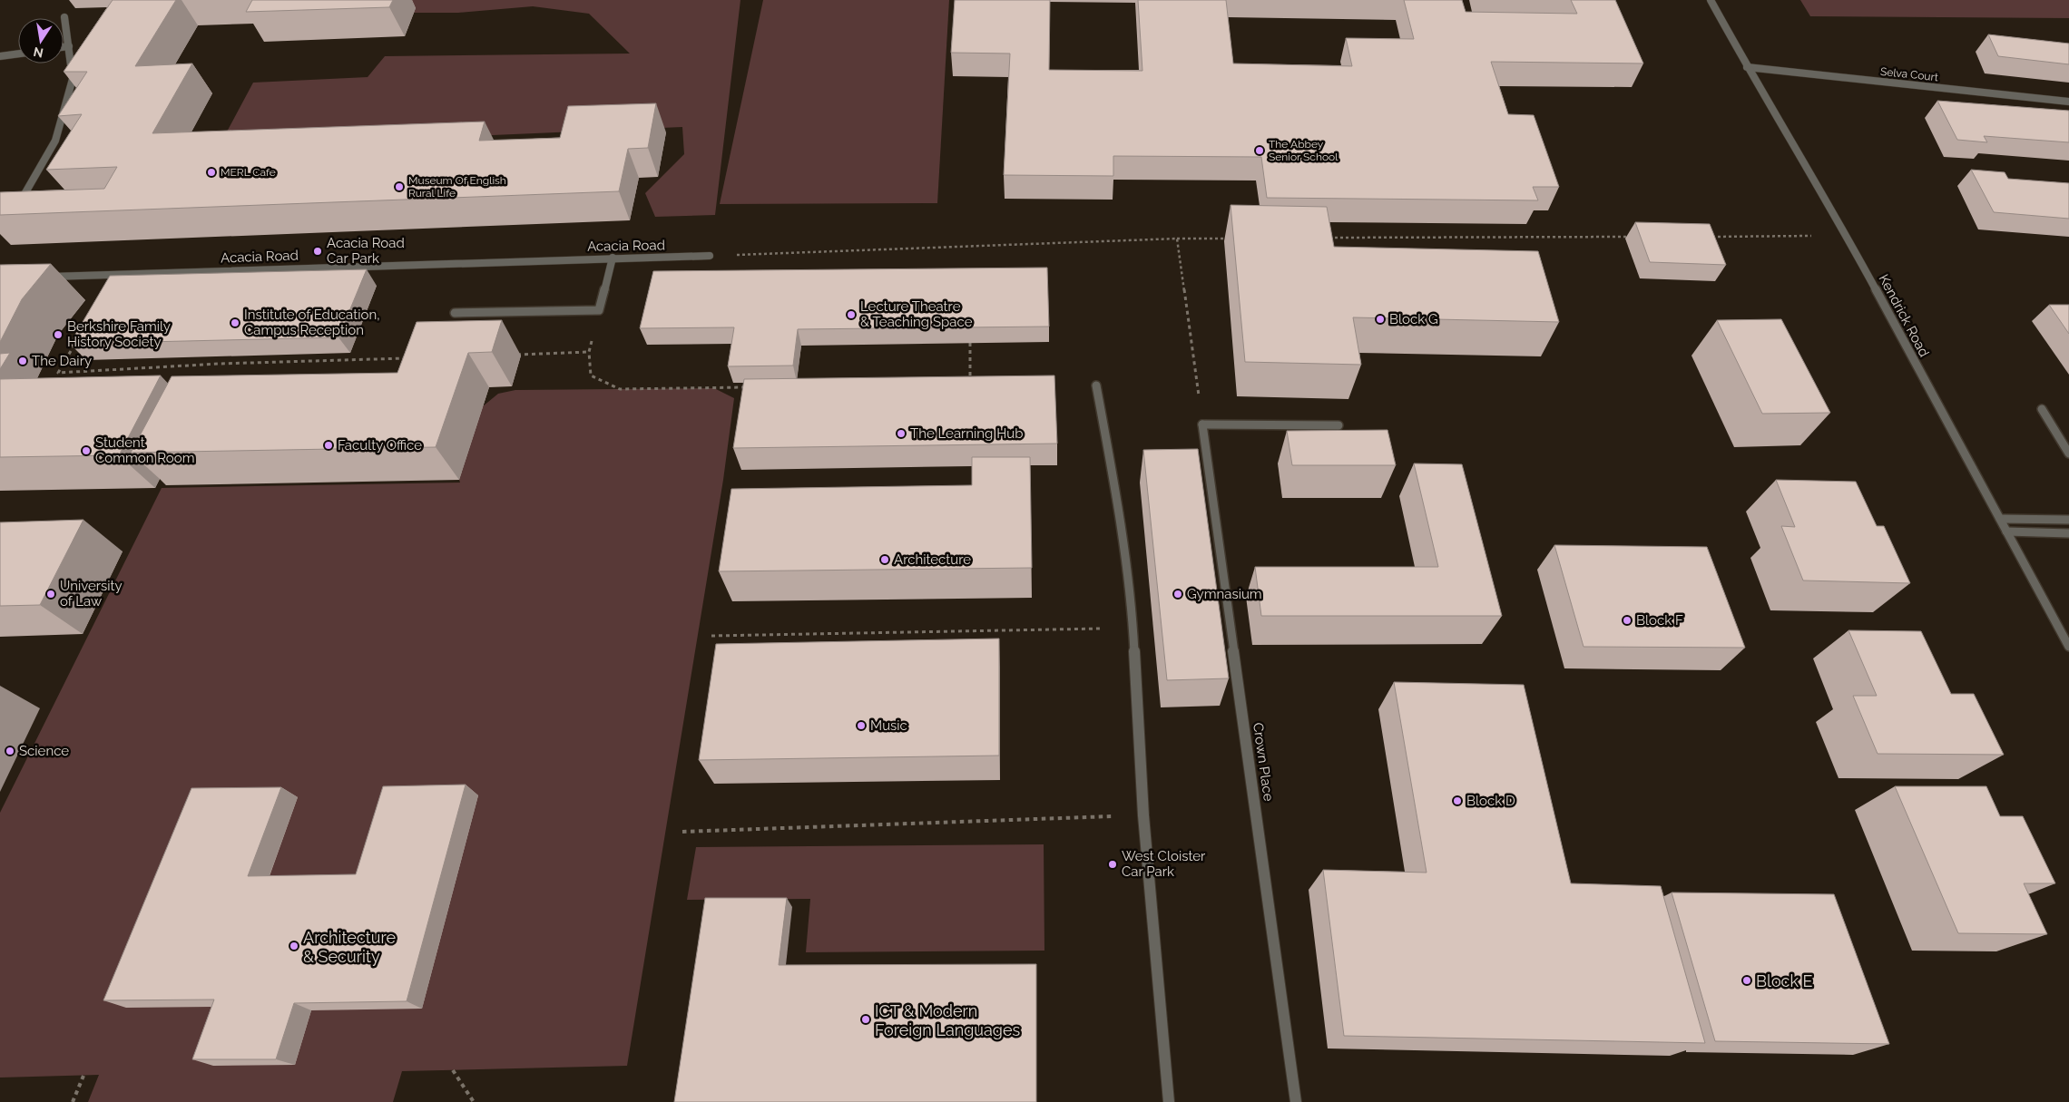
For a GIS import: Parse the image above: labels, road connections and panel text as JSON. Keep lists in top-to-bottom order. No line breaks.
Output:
{"streets":{"street":["Selva Court","Acacia Road","Kendrick Road","Crown Place"]},"crossings":[["Selva Court","Kendrick Road"]],"places":["The Abbey Senior School","MERL Cafe","Museum Of English Rural Life","Acacia Road Car Park","Lecture Theatre & Teaching Space","Block G","Institute of Education, Campus Reception","Berkshire Family History Society","The Dairy","The Learning Hub","Faculty Office","Student Common Room","Architecture","University of Law","Gymnasium","Block F","Music","Science","Block D","West Cloister Car Park","Architecture & Security","Block E","ICT & Modern Foreign Languages"],"north":"bottom"}
